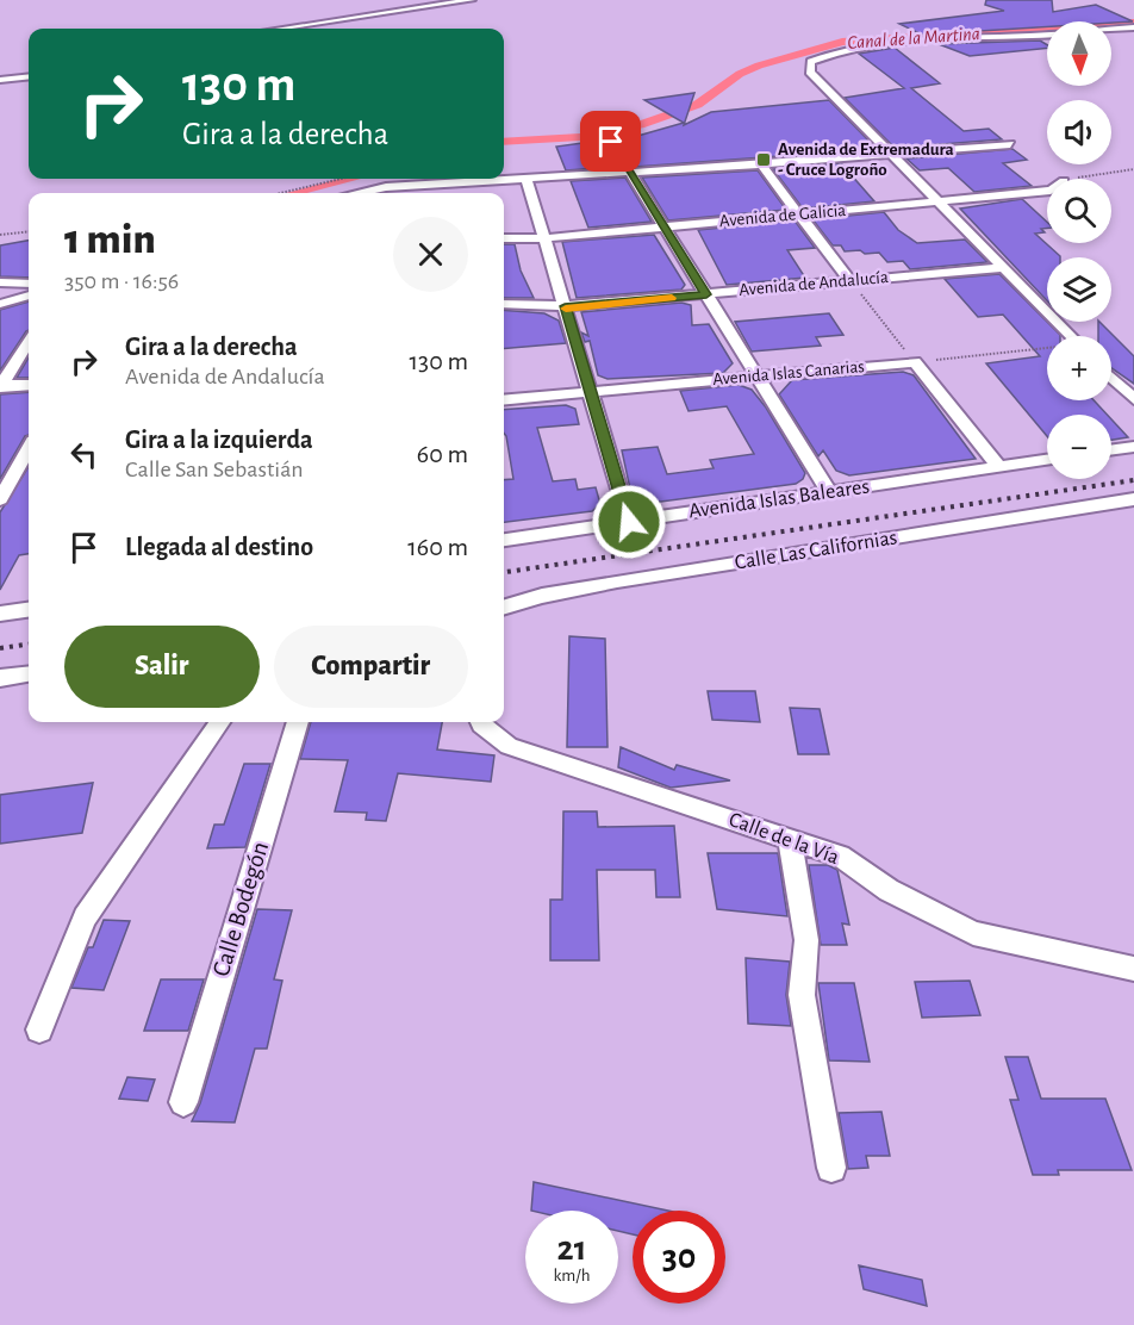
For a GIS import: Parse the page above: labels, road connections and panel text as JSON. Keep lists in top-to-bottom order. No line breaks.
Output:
{"streets":{"street":["Avenida de Galicia","Avenida de Andalucía","Avenida Islas Canarias","Avenida Islas Baleares","Calle Las Californias","Calle de la Vía","Calle Bodegón"]},"water":["Canal de la Martina"],"places":{"transit":["Avenida de Extremadura - Cruce Logroño"]},"north":"bottom","page":{"map_buttons":["+","−"],"turn":["130 m","Gira a la derecha"],"heading":["1 min","350 m · 16:56"],"list":[{"name":"Gira a la derecha","note":"Avenida de Andalucía","value":"130 m"},{"name":"Gira a la izquierda","note":"Calle San Sebastián","value":"60 m"},{"name":"Llegada al destino","value":"160 m"}],"buttons":["Salir","Compartir"],"speed":"21 km/h","limit":"30"}}
